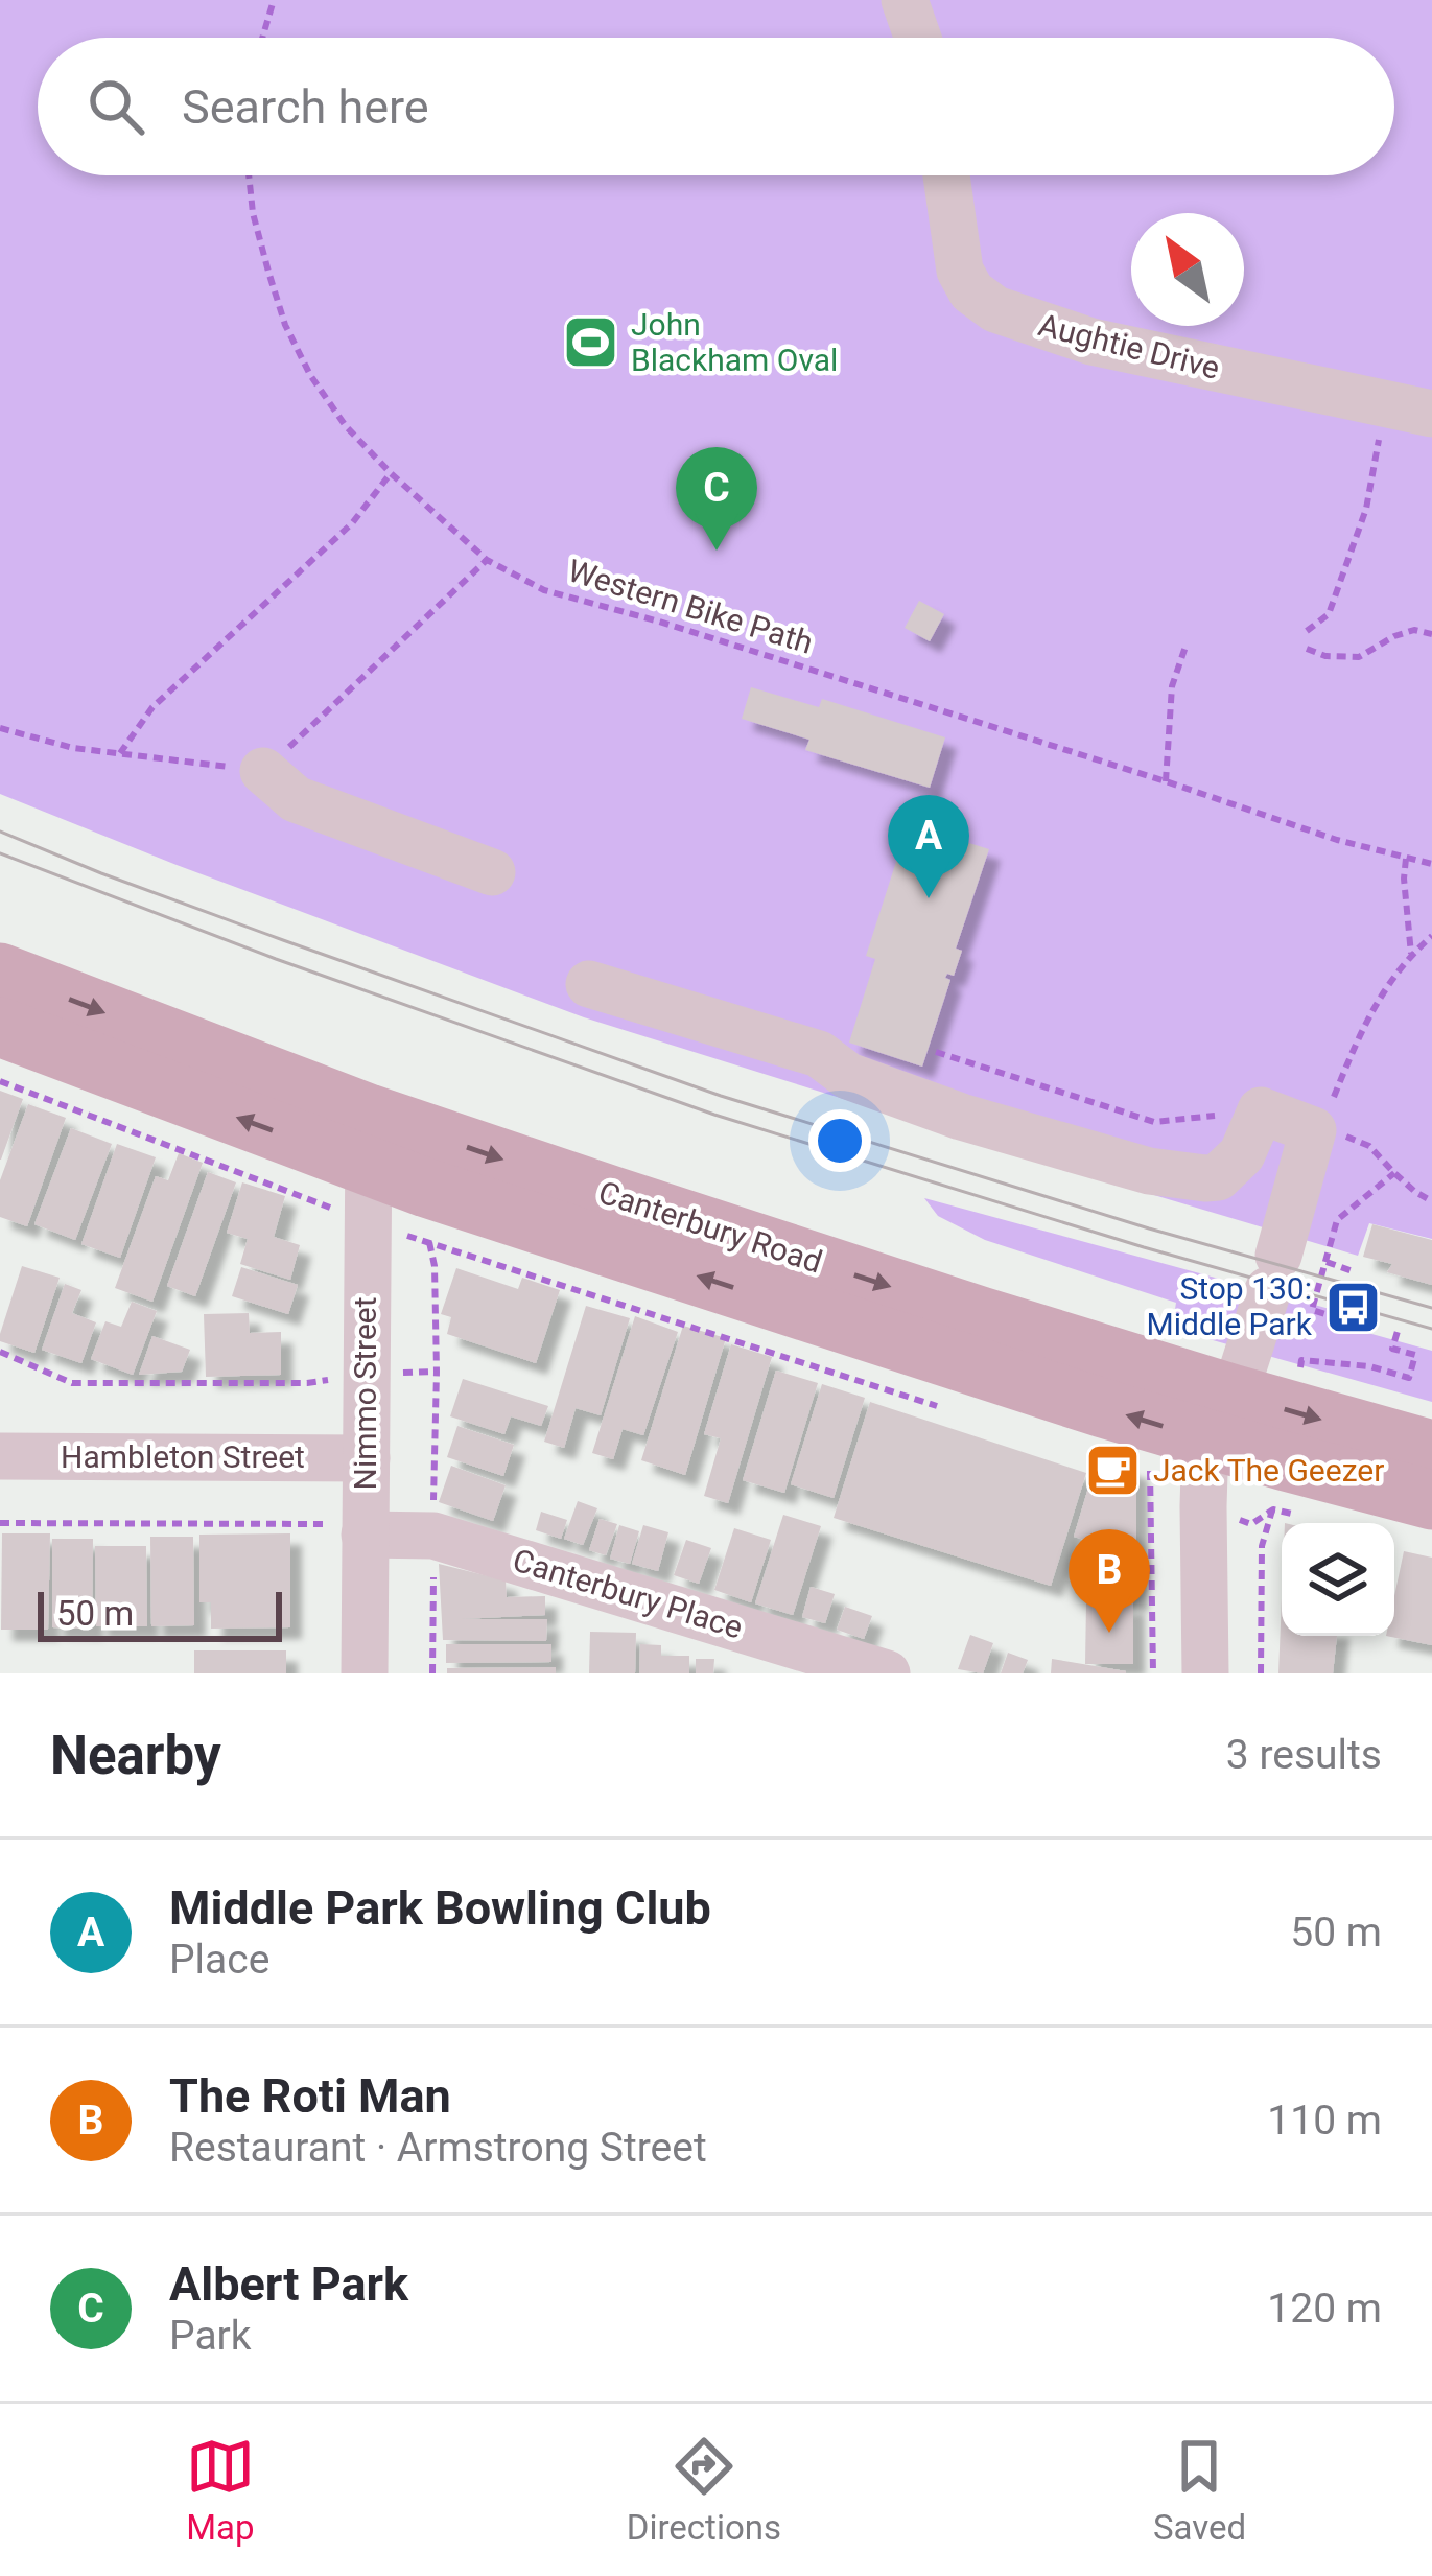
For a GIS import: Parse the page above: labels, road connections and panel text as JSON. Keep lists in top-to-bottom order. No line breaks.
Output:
{"streets":{"main road":["Canterbury Road"],"street":["Aughtie Drive","Nimmo Street","Hambleton Street","Canterbury Place"],"path":["Western Bike Path"]},"crossings":[["Canterbury Road","Nimmo Street"],["Nimmo Street","Hambleton Street"],["Nimmo Street","Canterbury Place"]],"places":{"sports":["John Blackham Oval"],"bus stop":["Stop 130: Middle Park"],"cafe":["Jack The Geezer"]},"scale_bar":"50 m","north":"top left","page":{"search":"Search here","pins":["C","A","B"],"scale":"50 m","heading":["Nearby","3 results"],"list":[{"mark":"A","name":"Middle Park Bowling Club","note":"Place","value":"50 m"},{"mark":"B","name":"The Roti Man","note":"Restaurant · Armstrong Street","value":"110 m"},{"mark":"C","name":"Albert Park","note":"Park","value":"120 m"}],"nav":["Map","Directions","Saved"]}}
